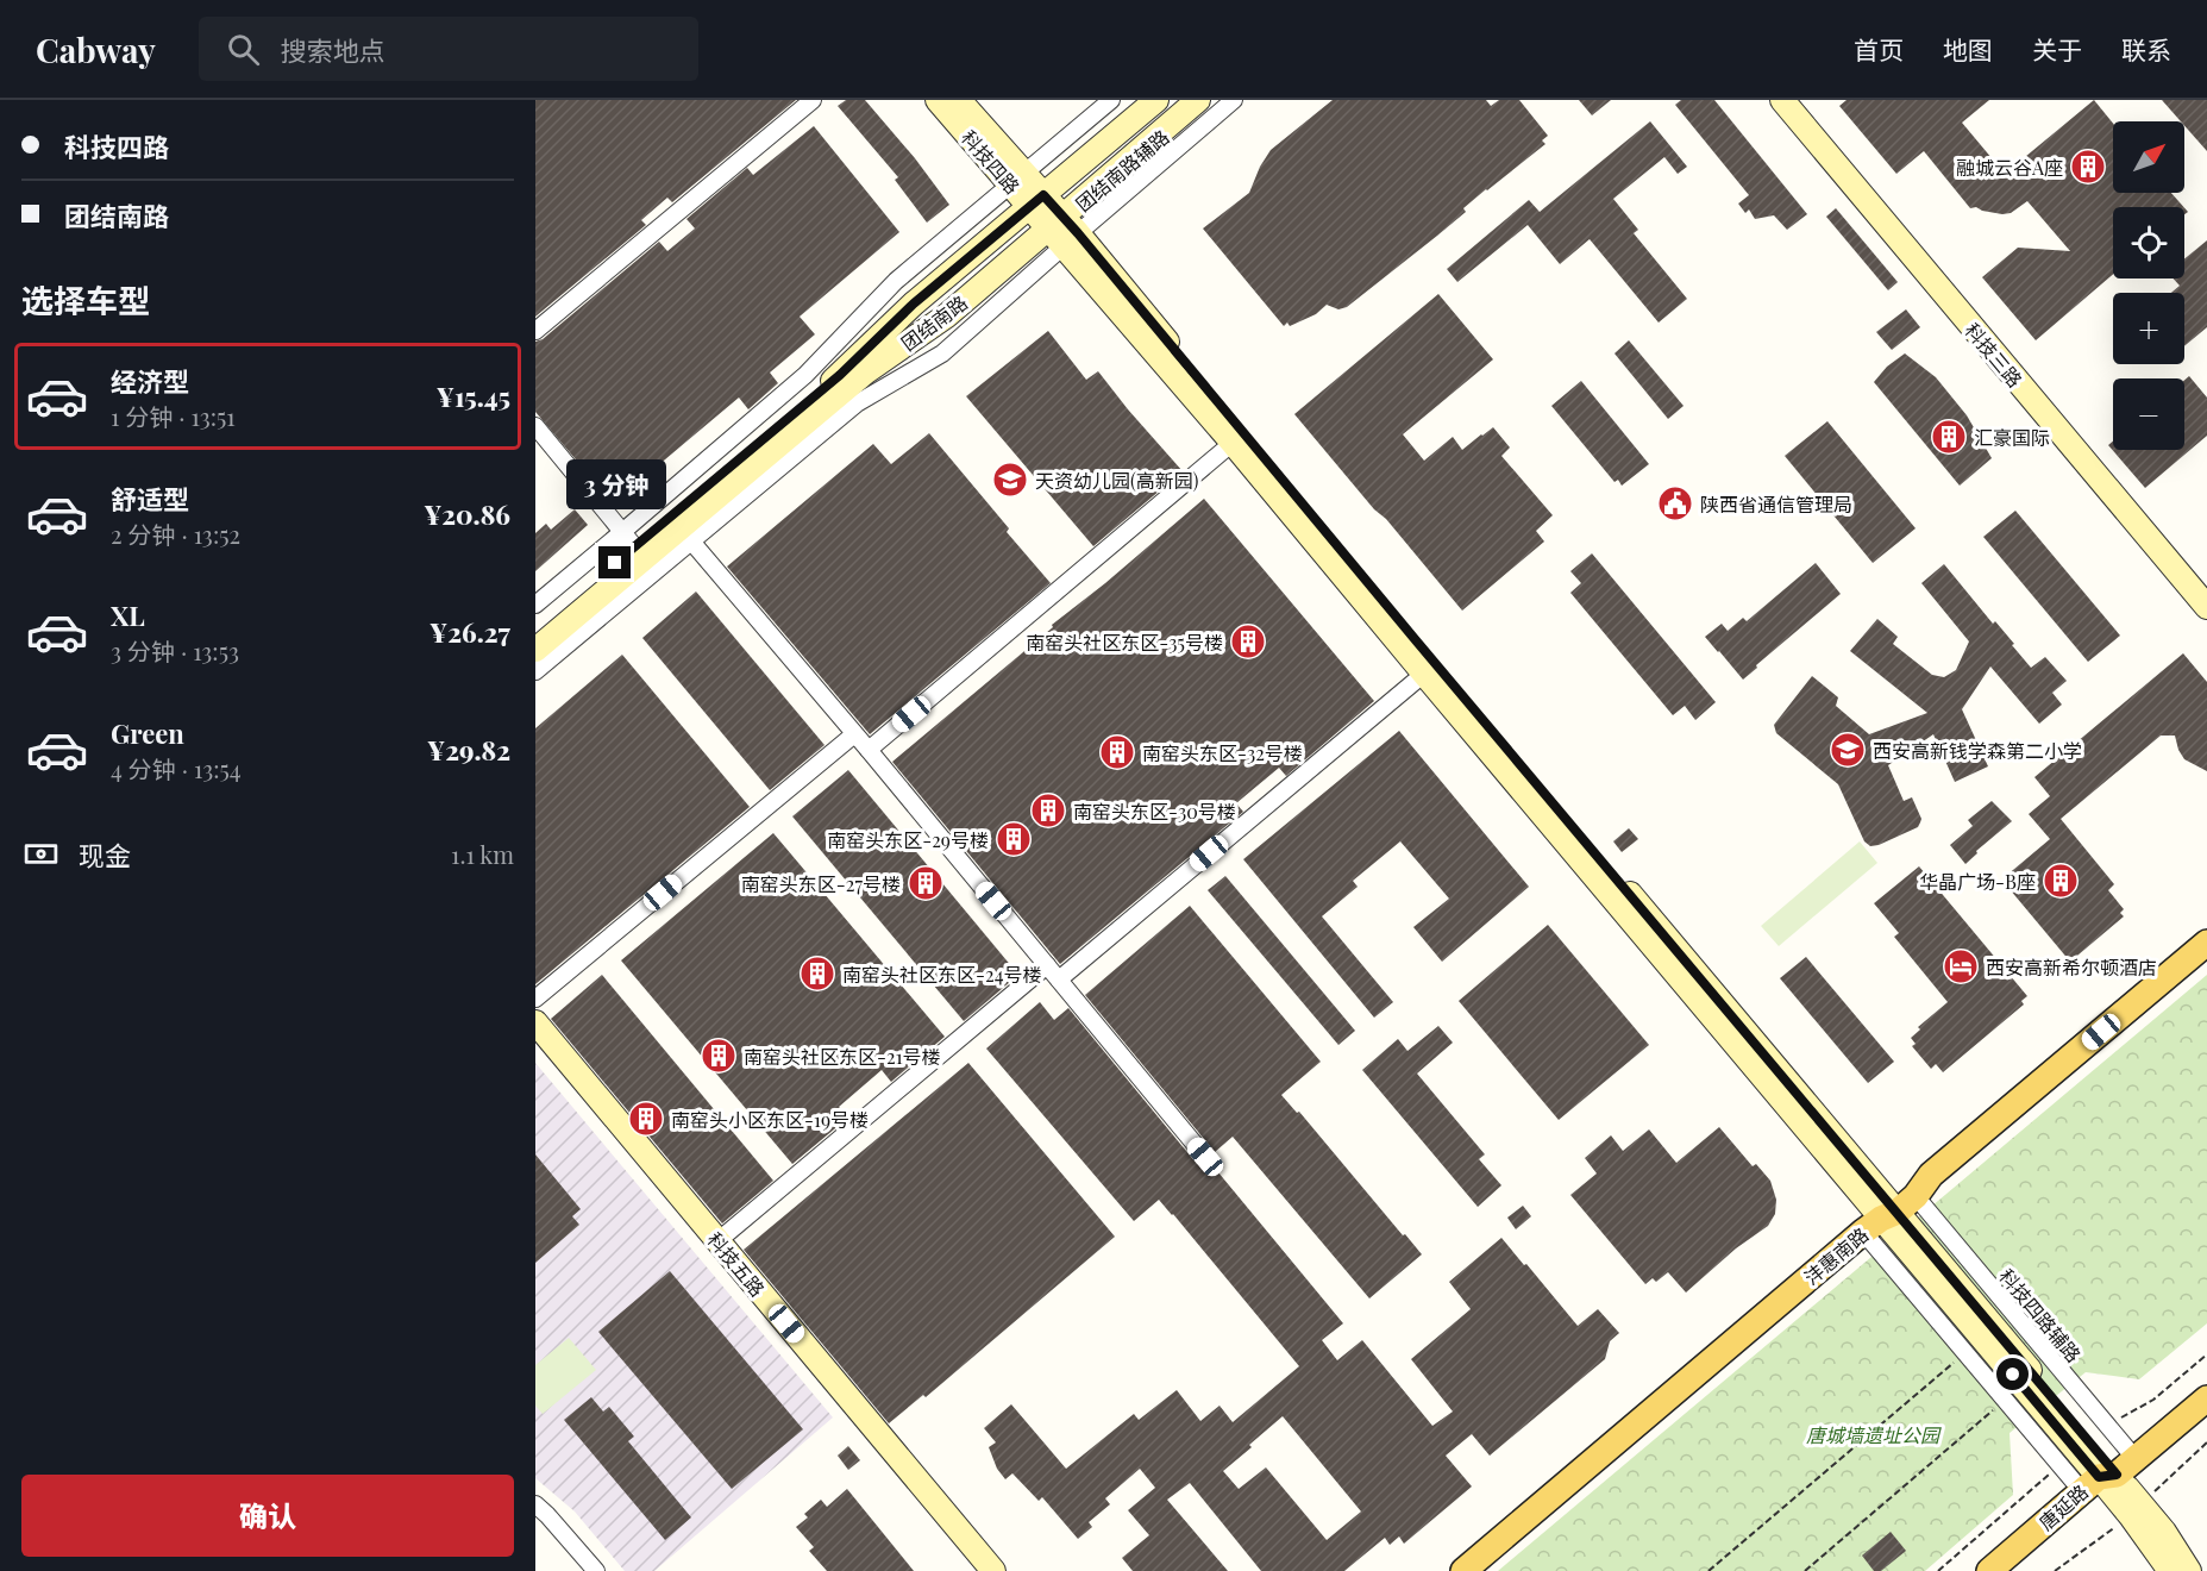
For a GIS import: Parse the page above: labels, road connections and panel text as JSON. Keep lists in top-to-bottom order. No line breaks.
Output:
{"streets":{"main road":["沣惠南路","唐延路"],"street":["科技四路","团结南路辅路","团结南路","科技三路","科技五路"]},"crossings":[["科技四路","团结南路辅路"],["科技四路","团结南路"],["科技四路","沣惠南路"],["科技四路","唐延路"],["团结南路辅路","团结南路"]],"parks":["唐城墙遗址公园"],"places":{"building":["融城云谷A座","汇豪国际","南窑头社区东区-35号楼","南窑头东区-32号楼","南窑头东区-30号楼","南窑头东区-29号楼","华晶广场-B座","南窑头东区-27号楼","南窑头社区东区-24号楼","南窑头社区东区-21号楼","南窑头小区东区-19号楼"],"school or university":["天资幼儿园(高新园)","西安高新钱学森第二小学"],"public building":["陕西省通信管理局"],"hotel":["西安高新希尔顿酒店"]},"north":"top right","page":{"header":"Cabway","search":"搜索地点","nav":["首页","地图","关于","联系"],"banner":["科技四路","团结南路"],"map_buttons":["+","−"],"heading":"选择车型","list":[{"name":"经济型","note":"1 分钟 · 13:51","value":"¥15.45"},{"name":"舒适型","note":"2 分钟 · 13:52","value":"¥20.86"},{"name":"XL","note":"3 分钟 · 13:53","value":"¥26.27"},{"name":"Green","note":"4 分钟 · 13:54","value":"¥29.82"}],"bubble":"3 分钟","pay":["现金","1.1 km"],"buttons":"确认"}}
